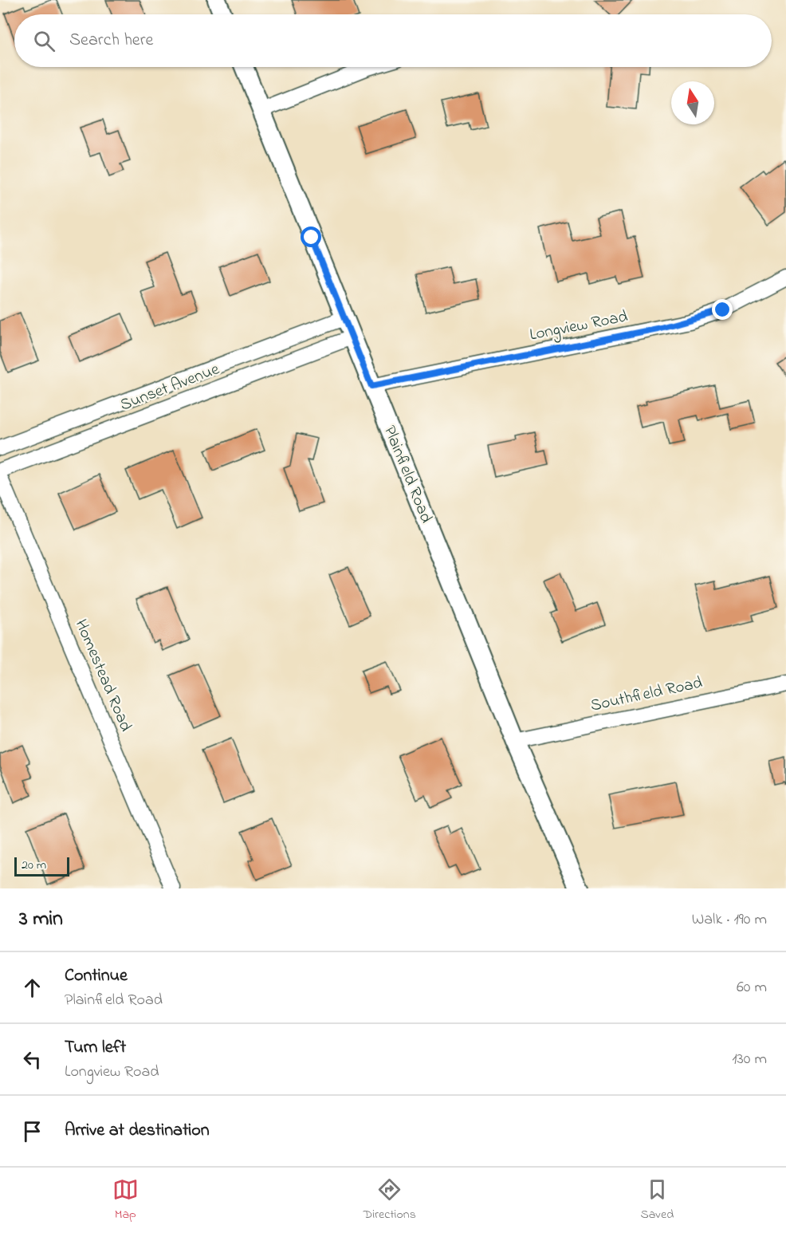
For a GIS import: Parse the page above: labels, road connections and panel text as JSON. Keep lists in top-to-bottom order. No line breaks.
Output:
{"streets":{"street":["Longview Road","Sunset Avenue","Plainfield Road","Homestead Road","Southfield Road"]},"crossings":[["Longview Road","Plainfield Road"],["Sunset Avenue","Plainfield Road"],["Plainfield Road","Southfield Road"]],"scale_bar":"20 m","north":"top","page":{"search":"Search here","scale":"20 m","heading":["3 min","Walk · 190 m"],"list":[["Continue","Plainfield Road","60 m"],["Turn left","Longview Road","130 m"],"Arrive at destination"],"nav":["Map","Directions","Saved"]}}
